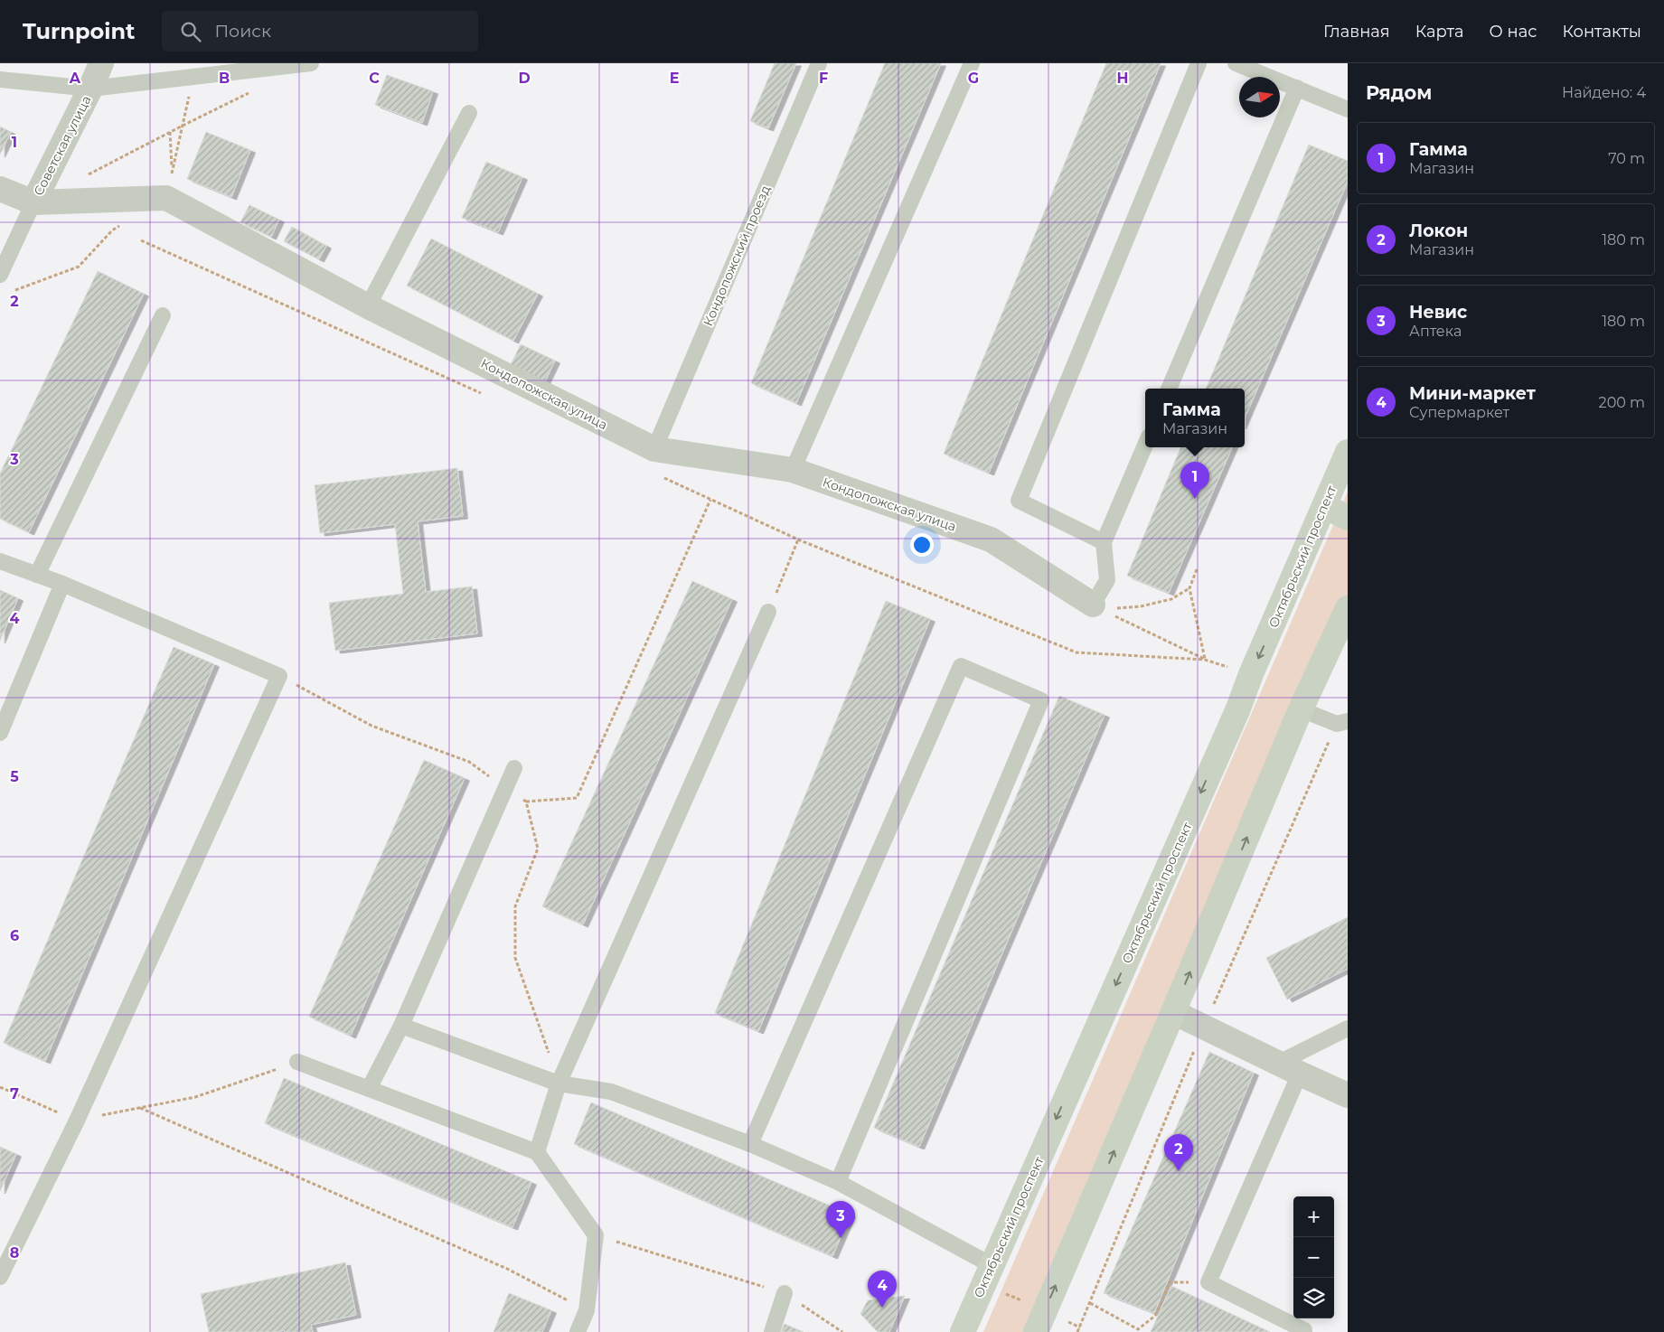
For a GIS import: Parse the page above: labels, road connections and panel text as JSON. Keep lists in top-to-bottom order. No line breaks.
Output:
{"streets":{"main road":["Октябрьский проспект"],"street":["Советская улица","Кондопожская улица"],"lane":["Кондопожский проезд"]},"crossings":[["Кондопожский проезд","Кондопожская улица"]],"north":"right","page":{"header":"Turnpoint","search":"Поиск","nav":["Главная","Карта","О нас","Контакты"],"heading":["Рядом","Найдено: 4"],"list":[{"mark":"1","name":"Гамма","note":"Магазин","value":"70 m"},{"mark":"2","name":"Локон","note":"Магазин","value":"180 m"},{"mark":"3","name":"Невис","note":"Аптека","value":"180 m"},{"mark":"4","name":"Мини-маркет","note":"Супермаркет","value":"200 m"}],"popup":["Гамма","Магазин"],"pins":["1","2","3","4"],"map_buttons":["+","−"]},"grid":{"columns":["A","B","C","D","E","F","G","H"],"rows":["1","2","3","4","5","6","7","8"]}}
